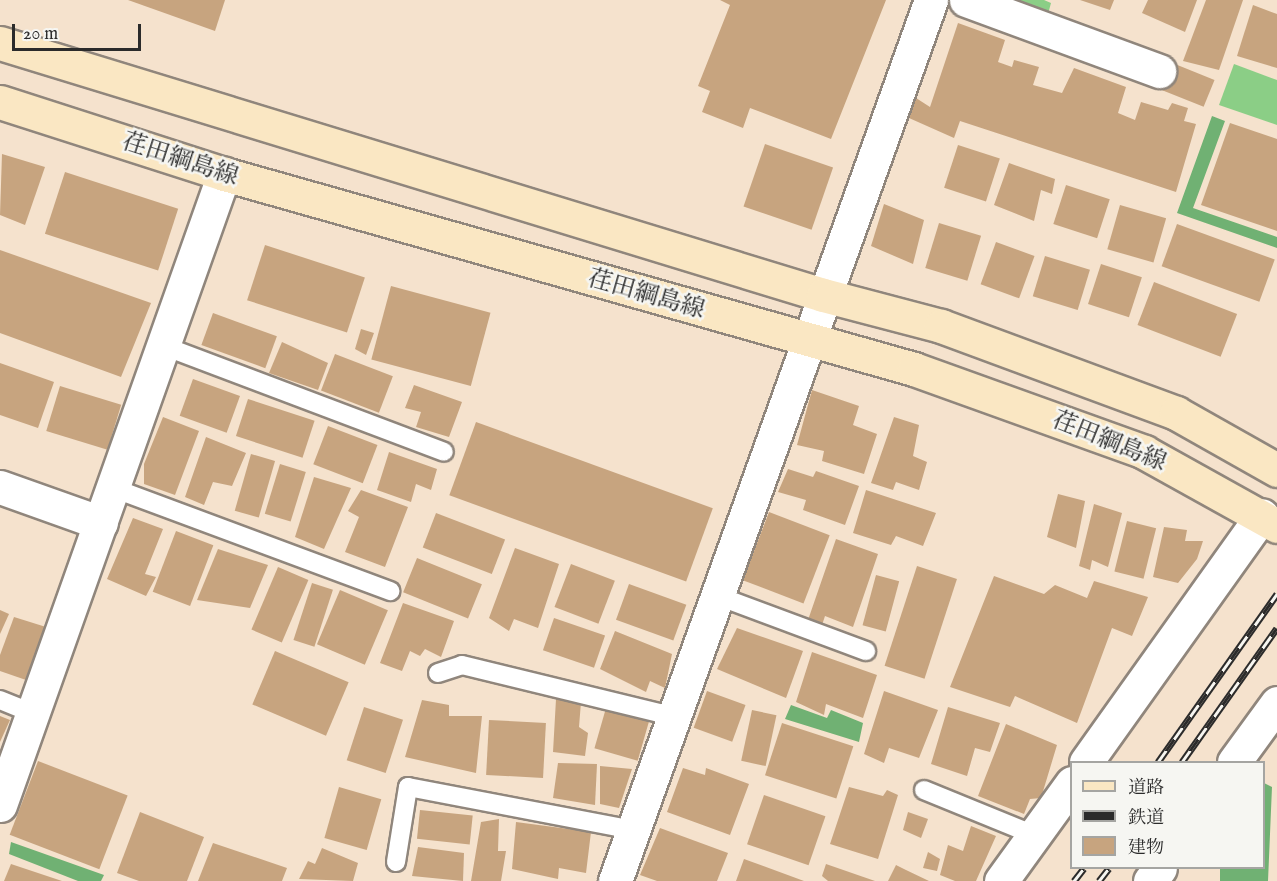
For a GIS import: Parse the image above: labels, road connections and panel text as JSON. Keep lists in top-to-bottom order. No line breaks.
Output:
{"streets":{"main road":["荏田綱島線"]},"legend":["道路","鉄道","建物"],"scale_bar":"20 m"}
